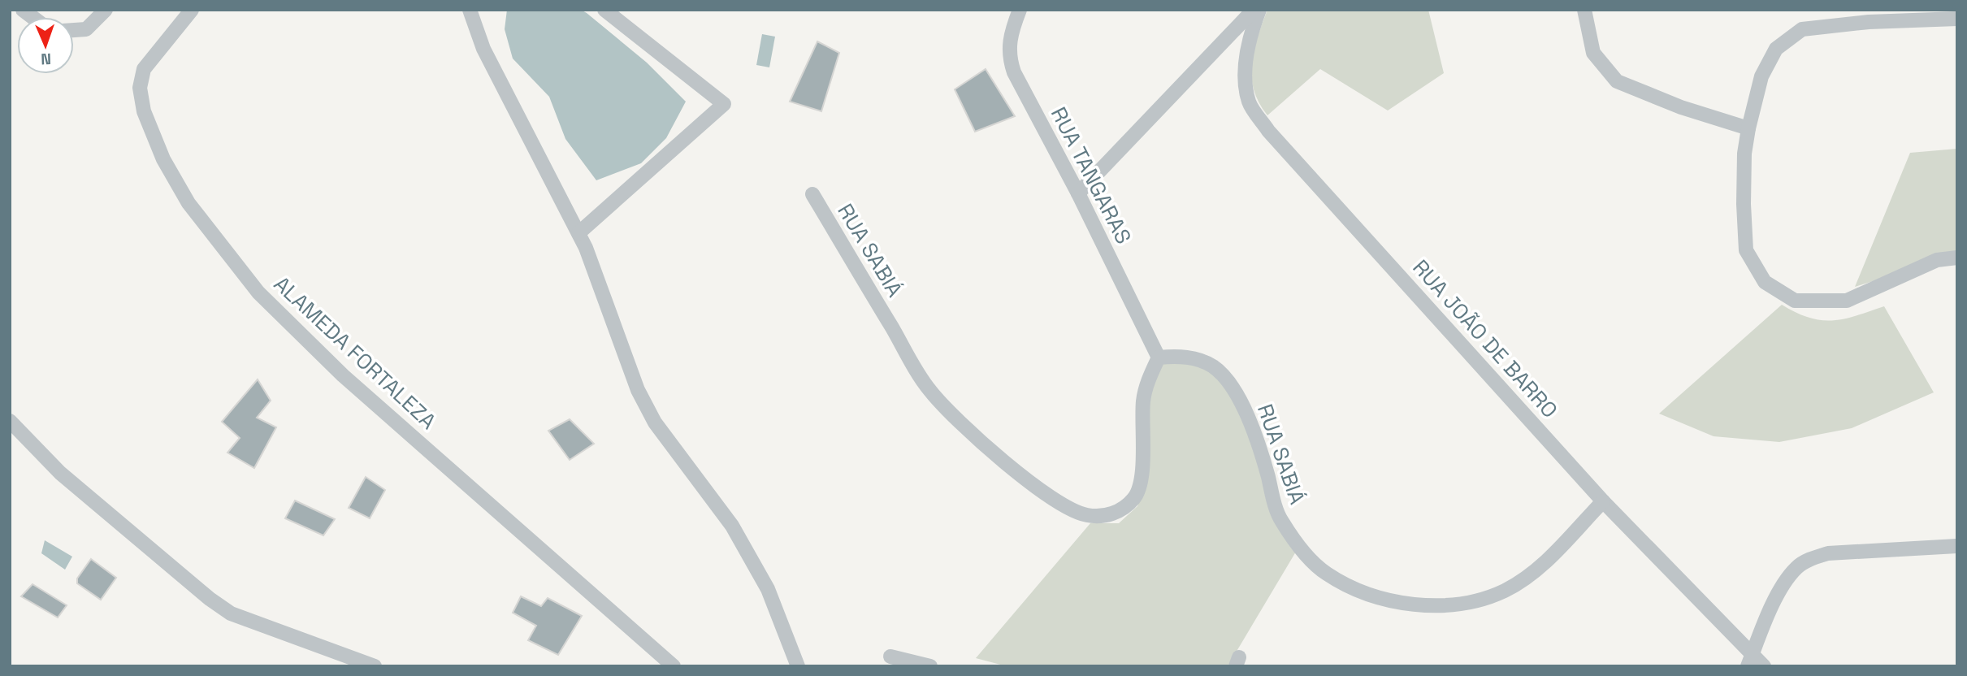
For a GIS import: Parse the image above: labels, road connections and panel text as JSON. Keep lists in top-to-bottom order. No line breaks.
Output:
{"streets":{"street":["RUA TANGARAS","RUA SABIÁ","RUA JOÃO DE BARRO","ALAMEDA FORTALEZA"]},"crossings":[["RUA TANGARAS","RUA SABIÁ"],["RUA SABIÁ","RUA JOÃO DE BARRO"]],"north":"bottom"}
